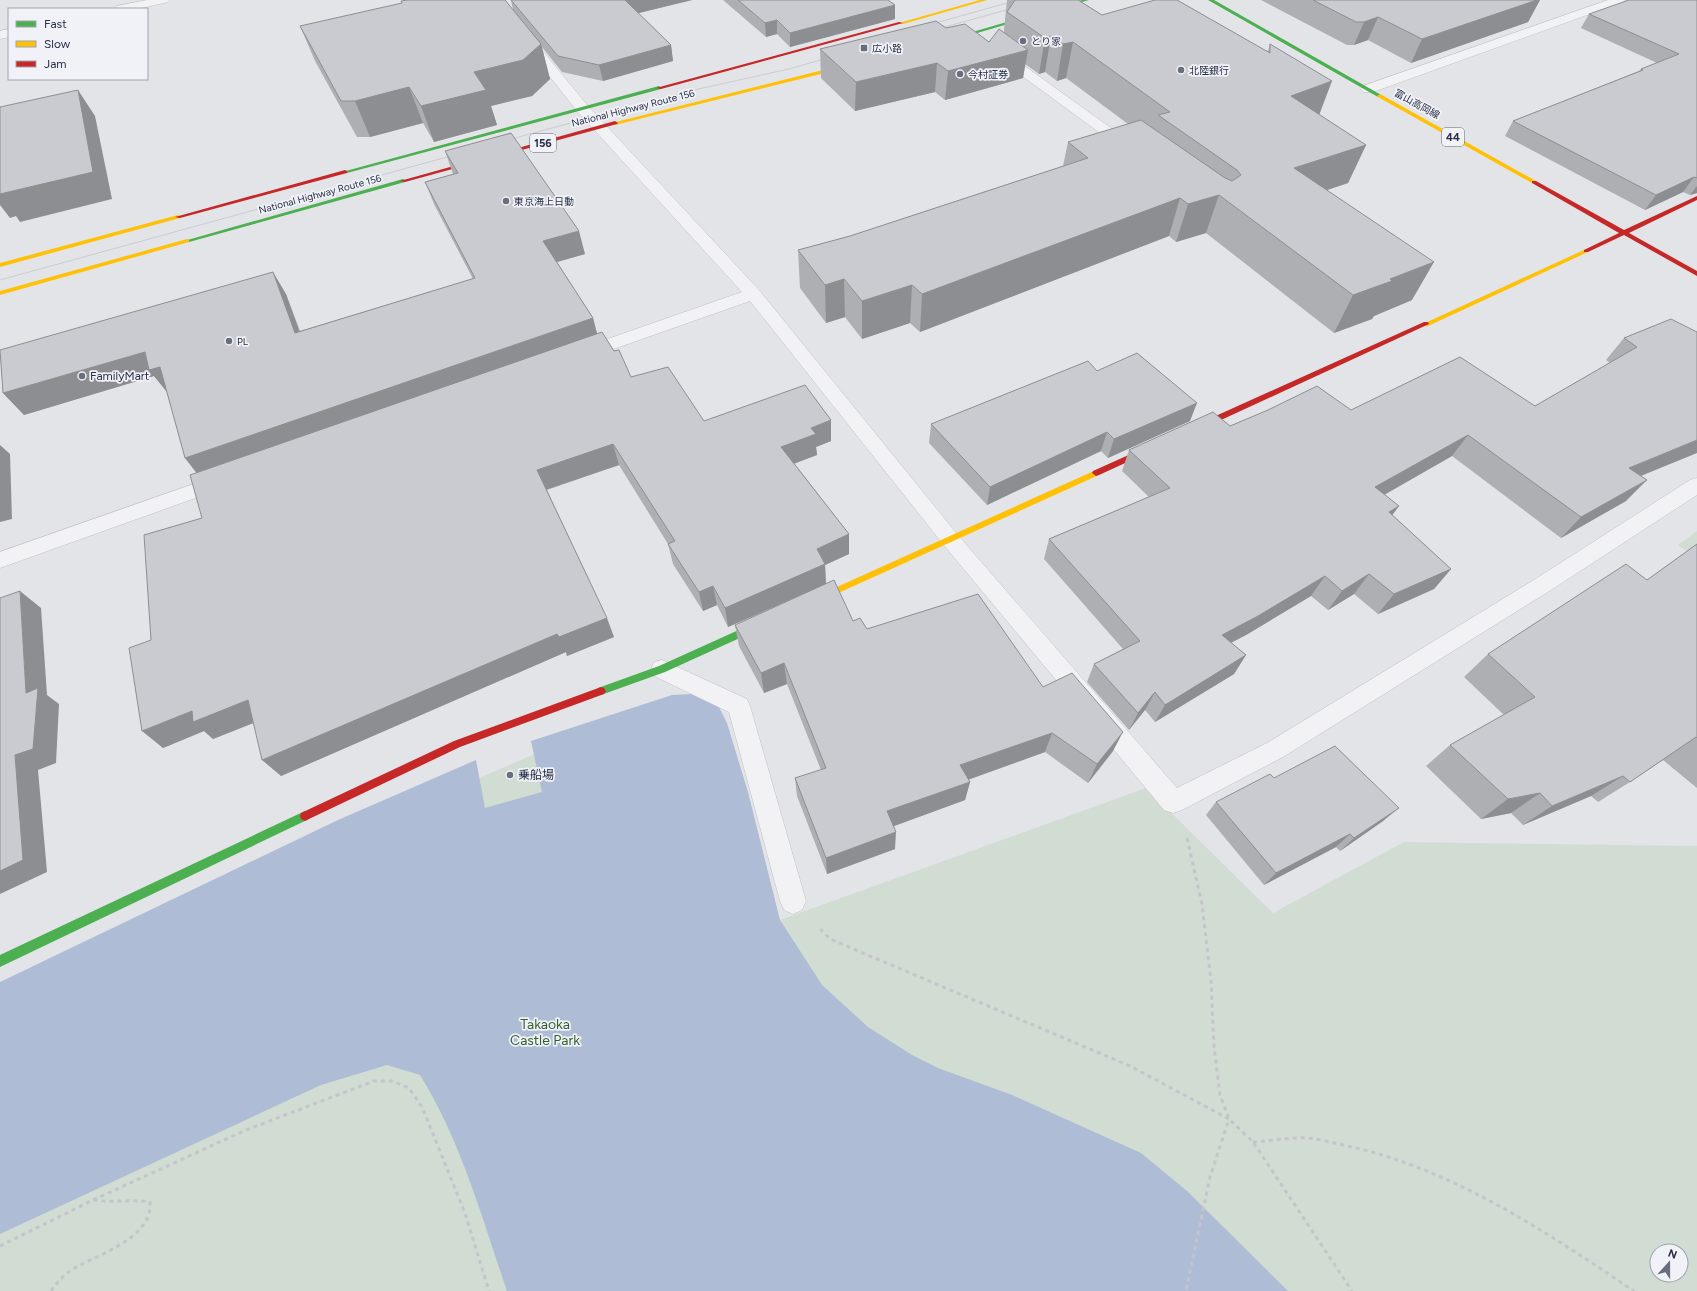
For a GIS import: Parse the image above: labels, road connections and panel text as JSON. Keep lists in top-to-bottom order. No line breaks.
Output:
{"streets":{"main road":["富山高岡線","National Highway Route 156","44","156"]},"parks":["Takaoka Castle Park"],"places":{"other":["とり家","北陸銀行","今村証券","東京海上日動","PL","FamilyMart","乗船場"],"transit":["広小路"]},"legend":["Fast","Slow","Jam"],"north":"top"}
